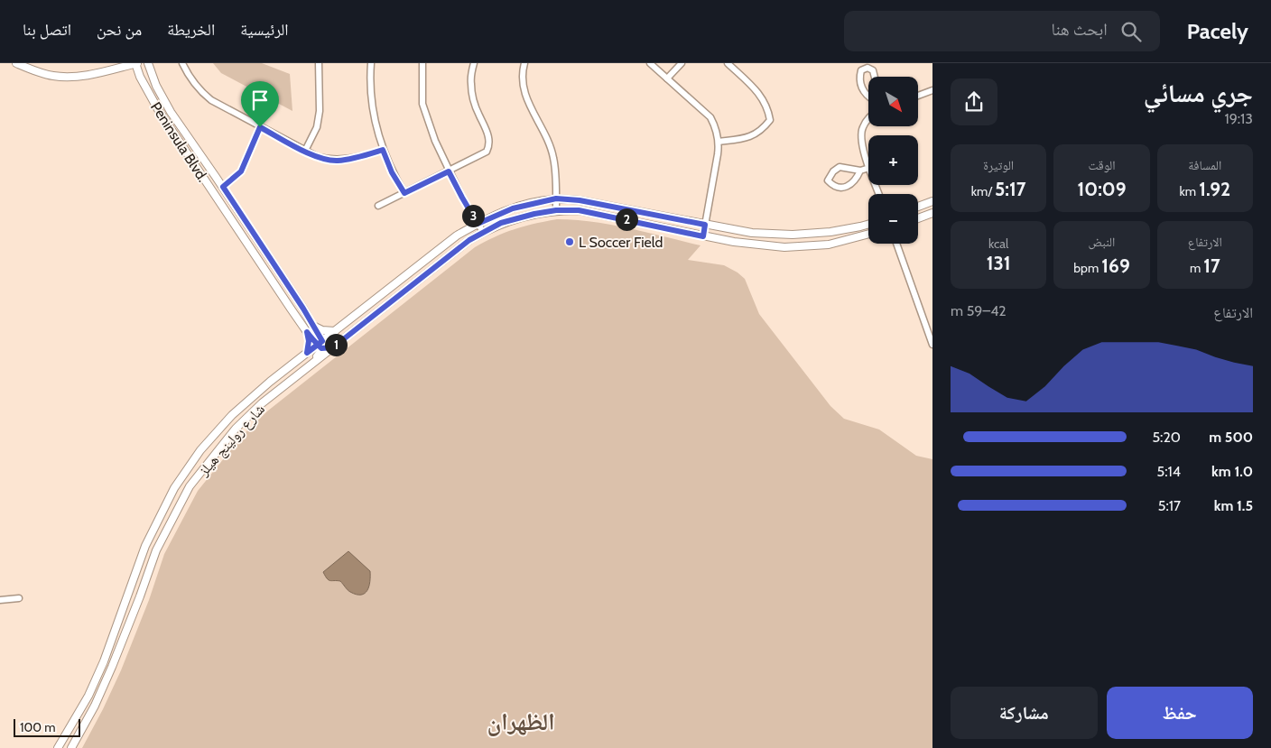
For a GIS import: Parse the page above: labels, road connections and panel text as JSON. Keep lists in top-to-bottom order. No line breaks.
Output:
{"streets":{"main road":["Peninsula Blvd.","شارع رولينج هيلز"]},"crossings":[["Peninsula Blvd.","شارع رولينج هيلز"]],"districts":["الظهران"],"places":["L Soccer Field"],"scale_bar":"100 m","north":"bottom right","page":{"header":"Pacely","search":"ابحث هنا","nav":["الرئيسية","الخريطة","من نحن","اتصل بنا"],"heading":["جري مسائي","19:13"],"map_buttons":["+","−"],"stats":[["المسافة","1.92 km"],["الوقت","10:09"],["الوتيرة","5:17 /km"],["الارتفاع","17 m"],["النبض","169 bpm"],["kcal","131"]],"pins":["3","2","1"],"chart":["الارتفاع","42–59 m"],"list":[{"name":"500 m","note":"5:20"},{"name":"1.0 km","note":"5:14"},{"name":"1.5 km","note":"5:17"}],"buttons":["حفظ","مشاركة"],"scale":"100 m"}}
